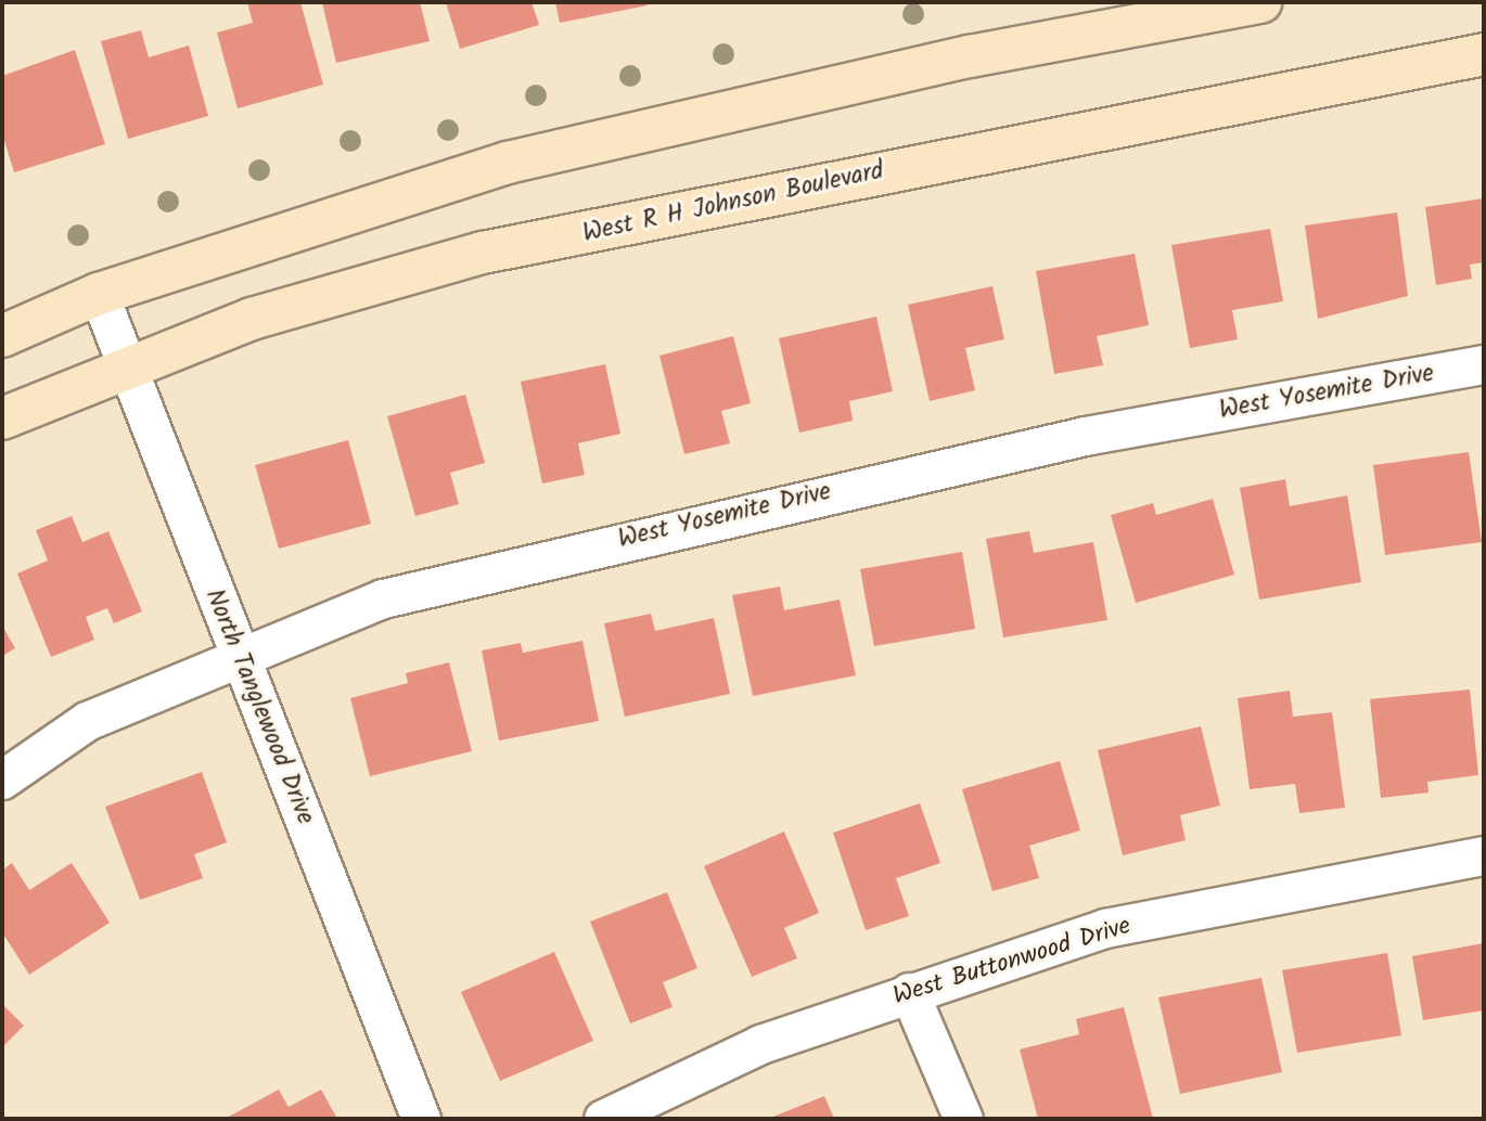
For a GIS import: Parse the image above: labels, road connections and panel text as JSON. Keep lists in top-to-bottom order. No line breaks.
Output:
{"streets":{"main road":["West R H Johnson Boulevard"],"street":["West Yosemite Drive","North Tanglewood Drive","West Buttonwood Drive"]},"crossings":[["West R H Johnson Boulevard","North Tanglewood Drive"],["West Yosemite Drive","North Tanglewood Drive"]]}
